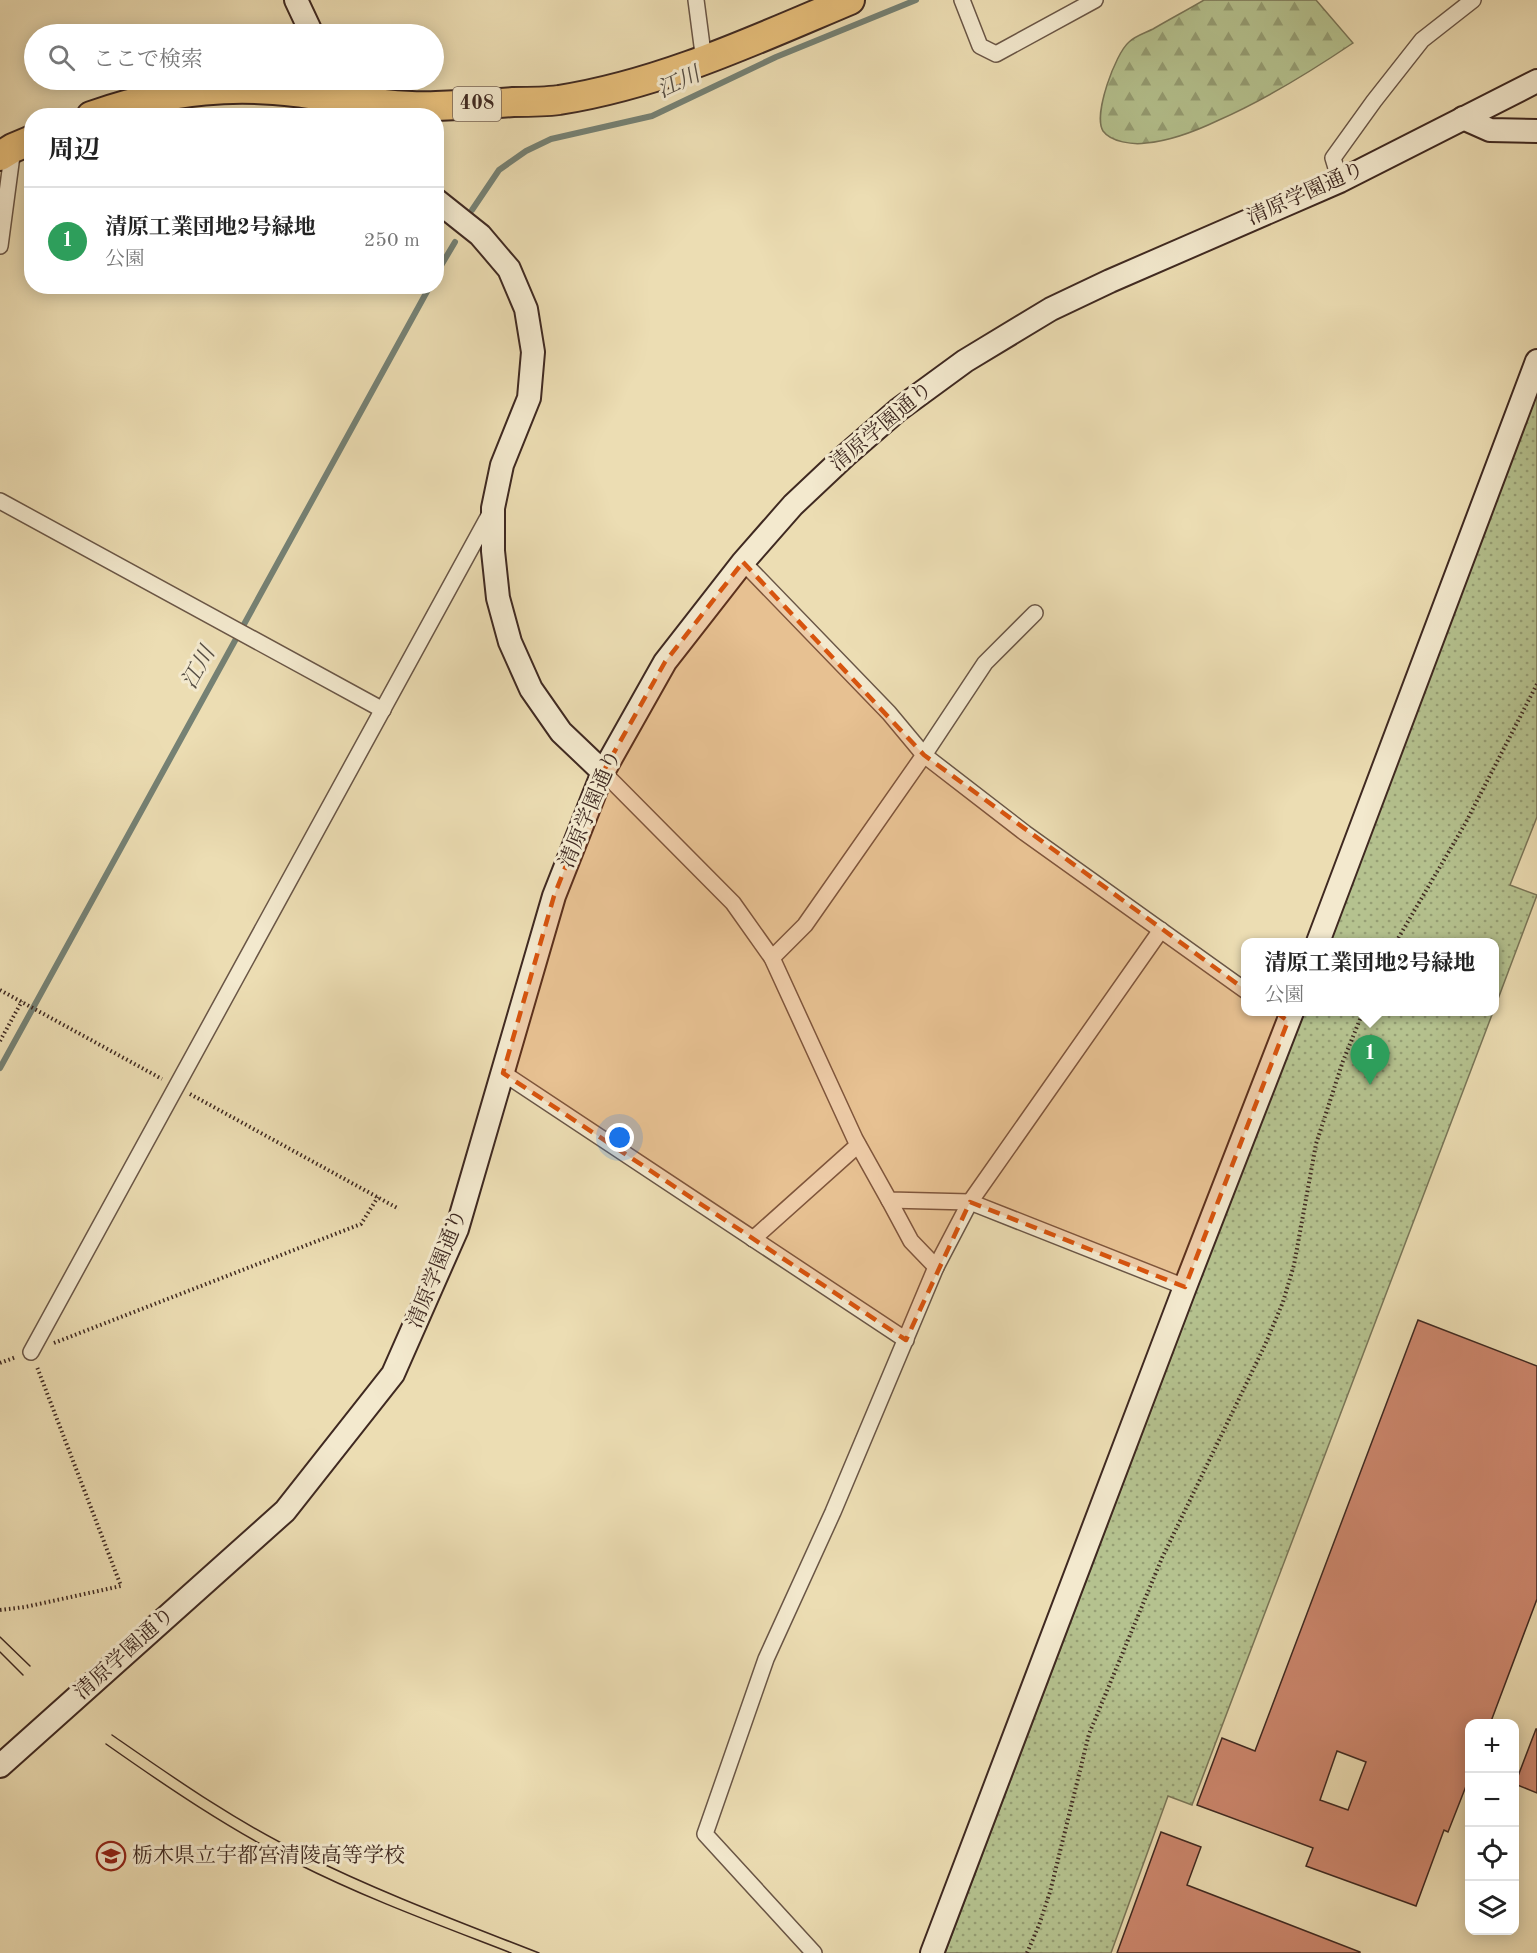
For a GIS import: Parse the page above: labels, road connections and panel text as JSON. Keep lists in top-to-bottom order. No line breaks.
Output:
{"streets":{"highway":["408"],"street":["清原学園通り"]},"water":["江川"],"places":{"school or university":["栃木県立宇都宮清陵高等学校"]},"page":{"search":"ここで検索","heading":"周辺","list":[{"mark":"1","name":"清原工業団地2号緑地","note":"公園","value":"250 m"}],"popup":["清原工業団地2号緑地","公園"],"pins":"1","map_buttons":["+","−"]}}
